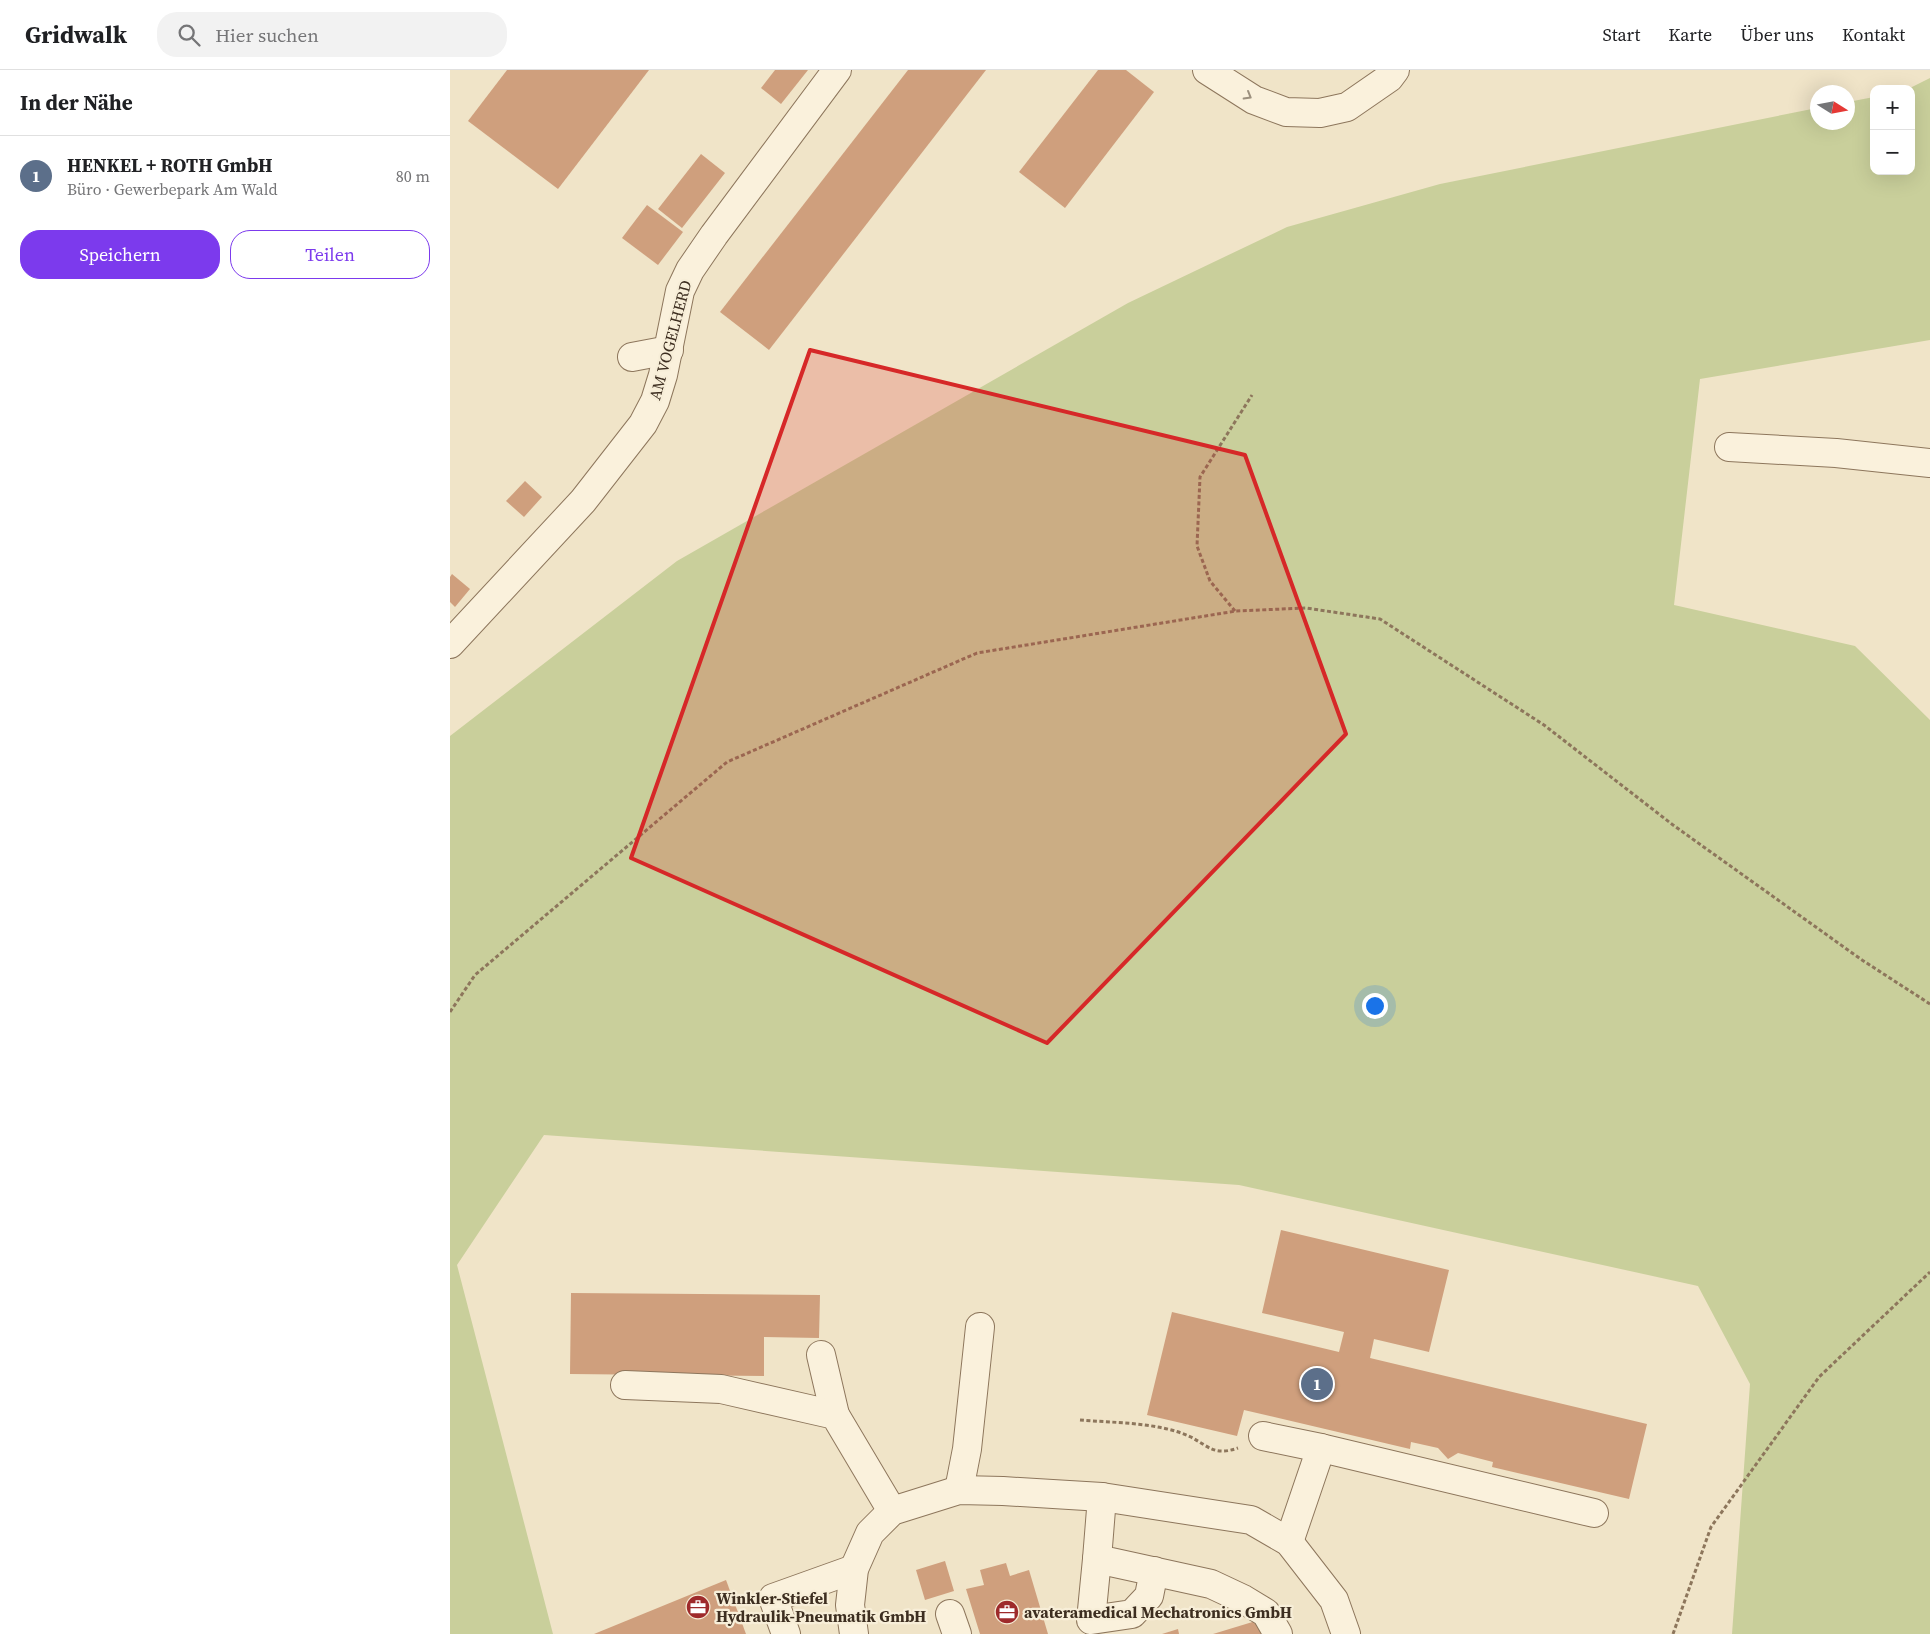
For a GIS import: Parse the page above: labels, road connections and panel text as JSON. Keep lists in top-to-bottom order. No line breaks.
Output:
{"streets":{"street":["AM VOGELHERD"]},"places":{"office":["Winkler-Stiefel Hydraulik-Pneumatik GmbH","avateramedical Mechatronics GmbH"]},"north":"right","page":{"header":"Gridwalk","search":"Hier suchen","nav":["Start","Karte","Über uns","Kontakt"],"heading":"In der Nähe","map_buttons":["+","−"],"list":[{"mark":"1","name":"HENKEL + ROTH GmbH","note":"Büro · Gewerbepark Am Wald","value":"80 m"}],"buttons":["Speichern","Teilen"],"pins":"1"}}
